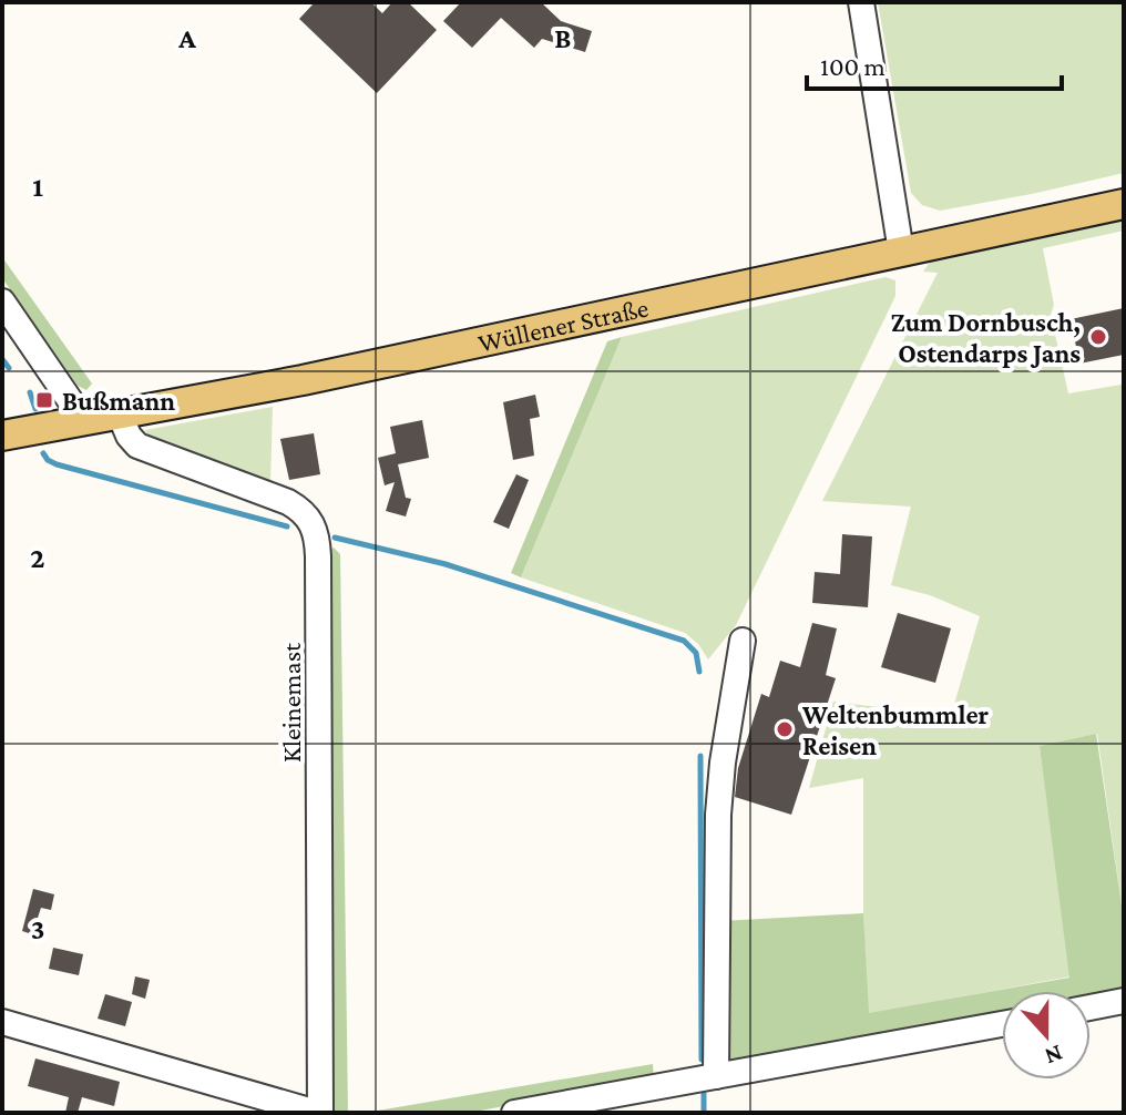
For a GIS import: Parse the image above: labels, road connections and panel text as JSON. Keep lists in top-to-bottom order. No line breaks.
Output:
{"streets":{"main road":["Wüllener Straße"],"street":["Kleinemast"]},"crossings":[["Wüllener Straße","Kleinemast"]],"places":{"other":["Zum Dornbusch, Ostendarps Jans","Weltenbummler Reisen"],"transit":["Bußmann"]},"scale_bar":"100 m","north":"bottom","grid":{"columns":["A","B"],"rows":["1","2","3"]}}
